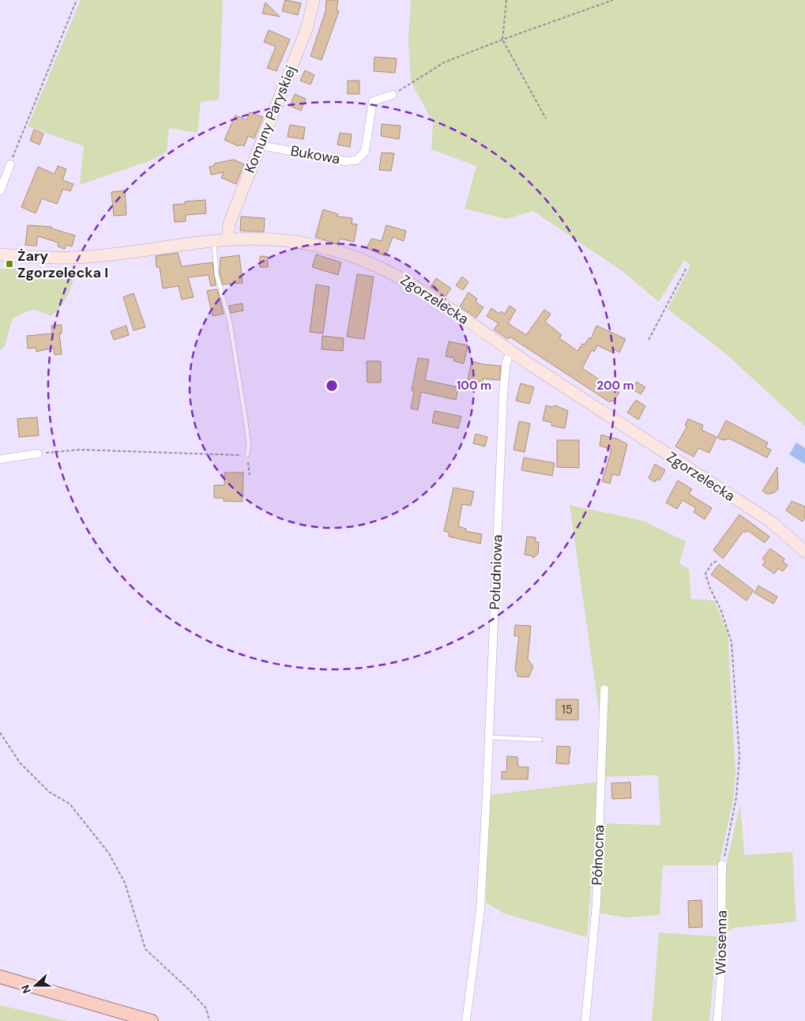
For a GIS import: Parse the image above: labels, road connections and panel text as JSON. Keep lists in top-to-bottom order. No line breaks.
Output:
{"streets":{"street":["Komuny Paryskiej","Bukowa","Zgorzelecka","Południowa","Północna","Wiosenna"]},"crossings":[["Komuny Paryskiej","Bukowa"],["Komuny Paryskiej","Zgorzelecka"],["Zgorzelecka","Południowa"]],"places":{"transit":["Żary Zgorzelecka I"]},"house_numbers":["15"],"north":"left","rings":["100 m","200 m"]}
